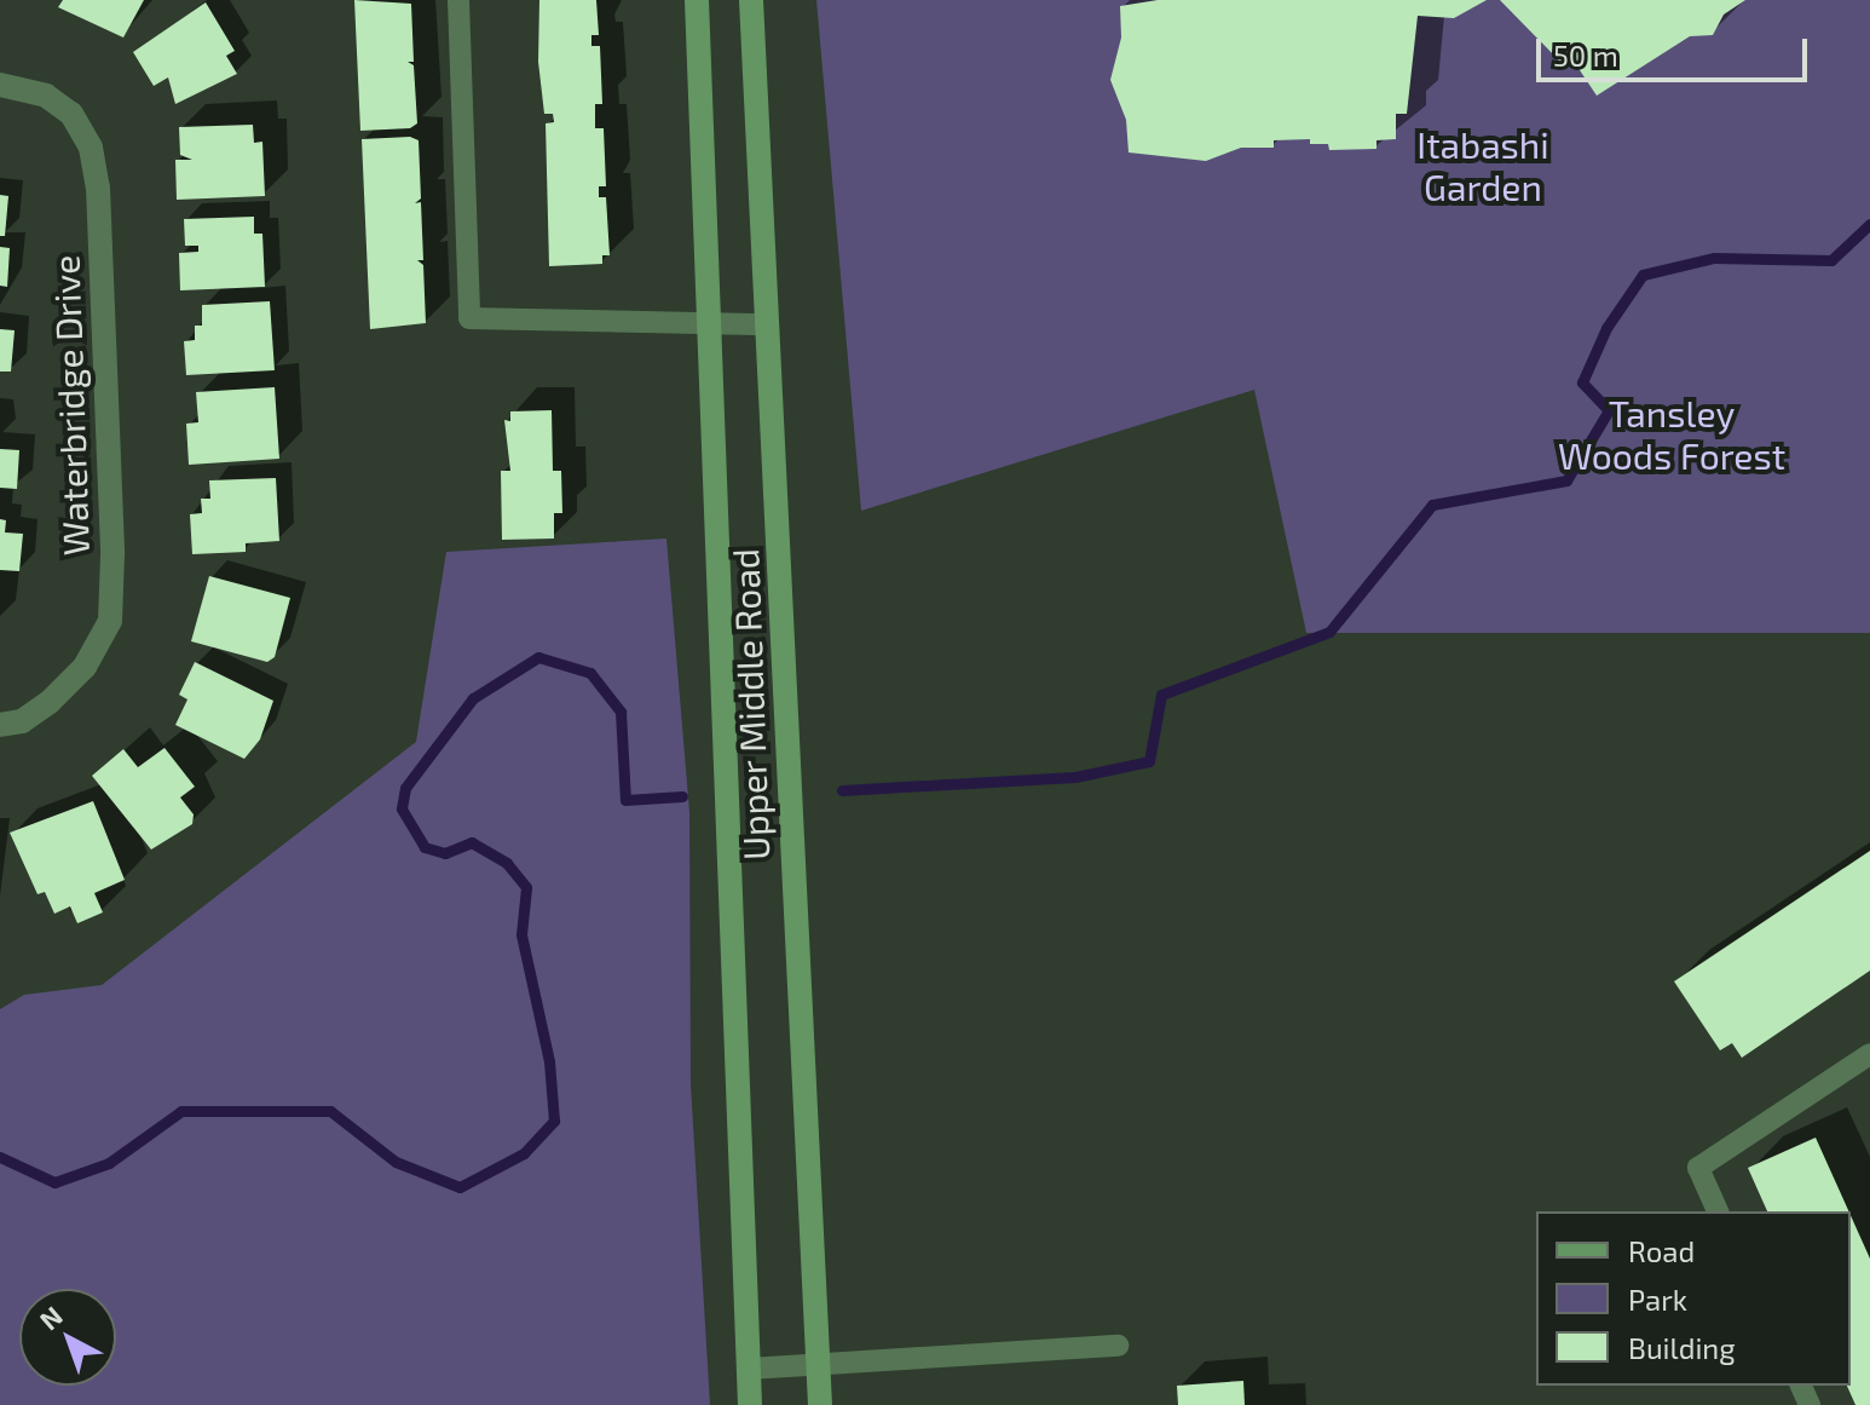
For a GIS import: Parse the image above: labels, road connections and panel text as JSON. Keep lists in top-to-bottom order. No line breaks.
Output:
{"streets":{"main road":["Upper Middle Road"],"street":["Waterbridge Drive"]},"parks":["Itabashi Garden","Tansley Woods Forest"],"legend":["Road","Park","Building"],"scale_bar":"50 m","north":"top left"}
